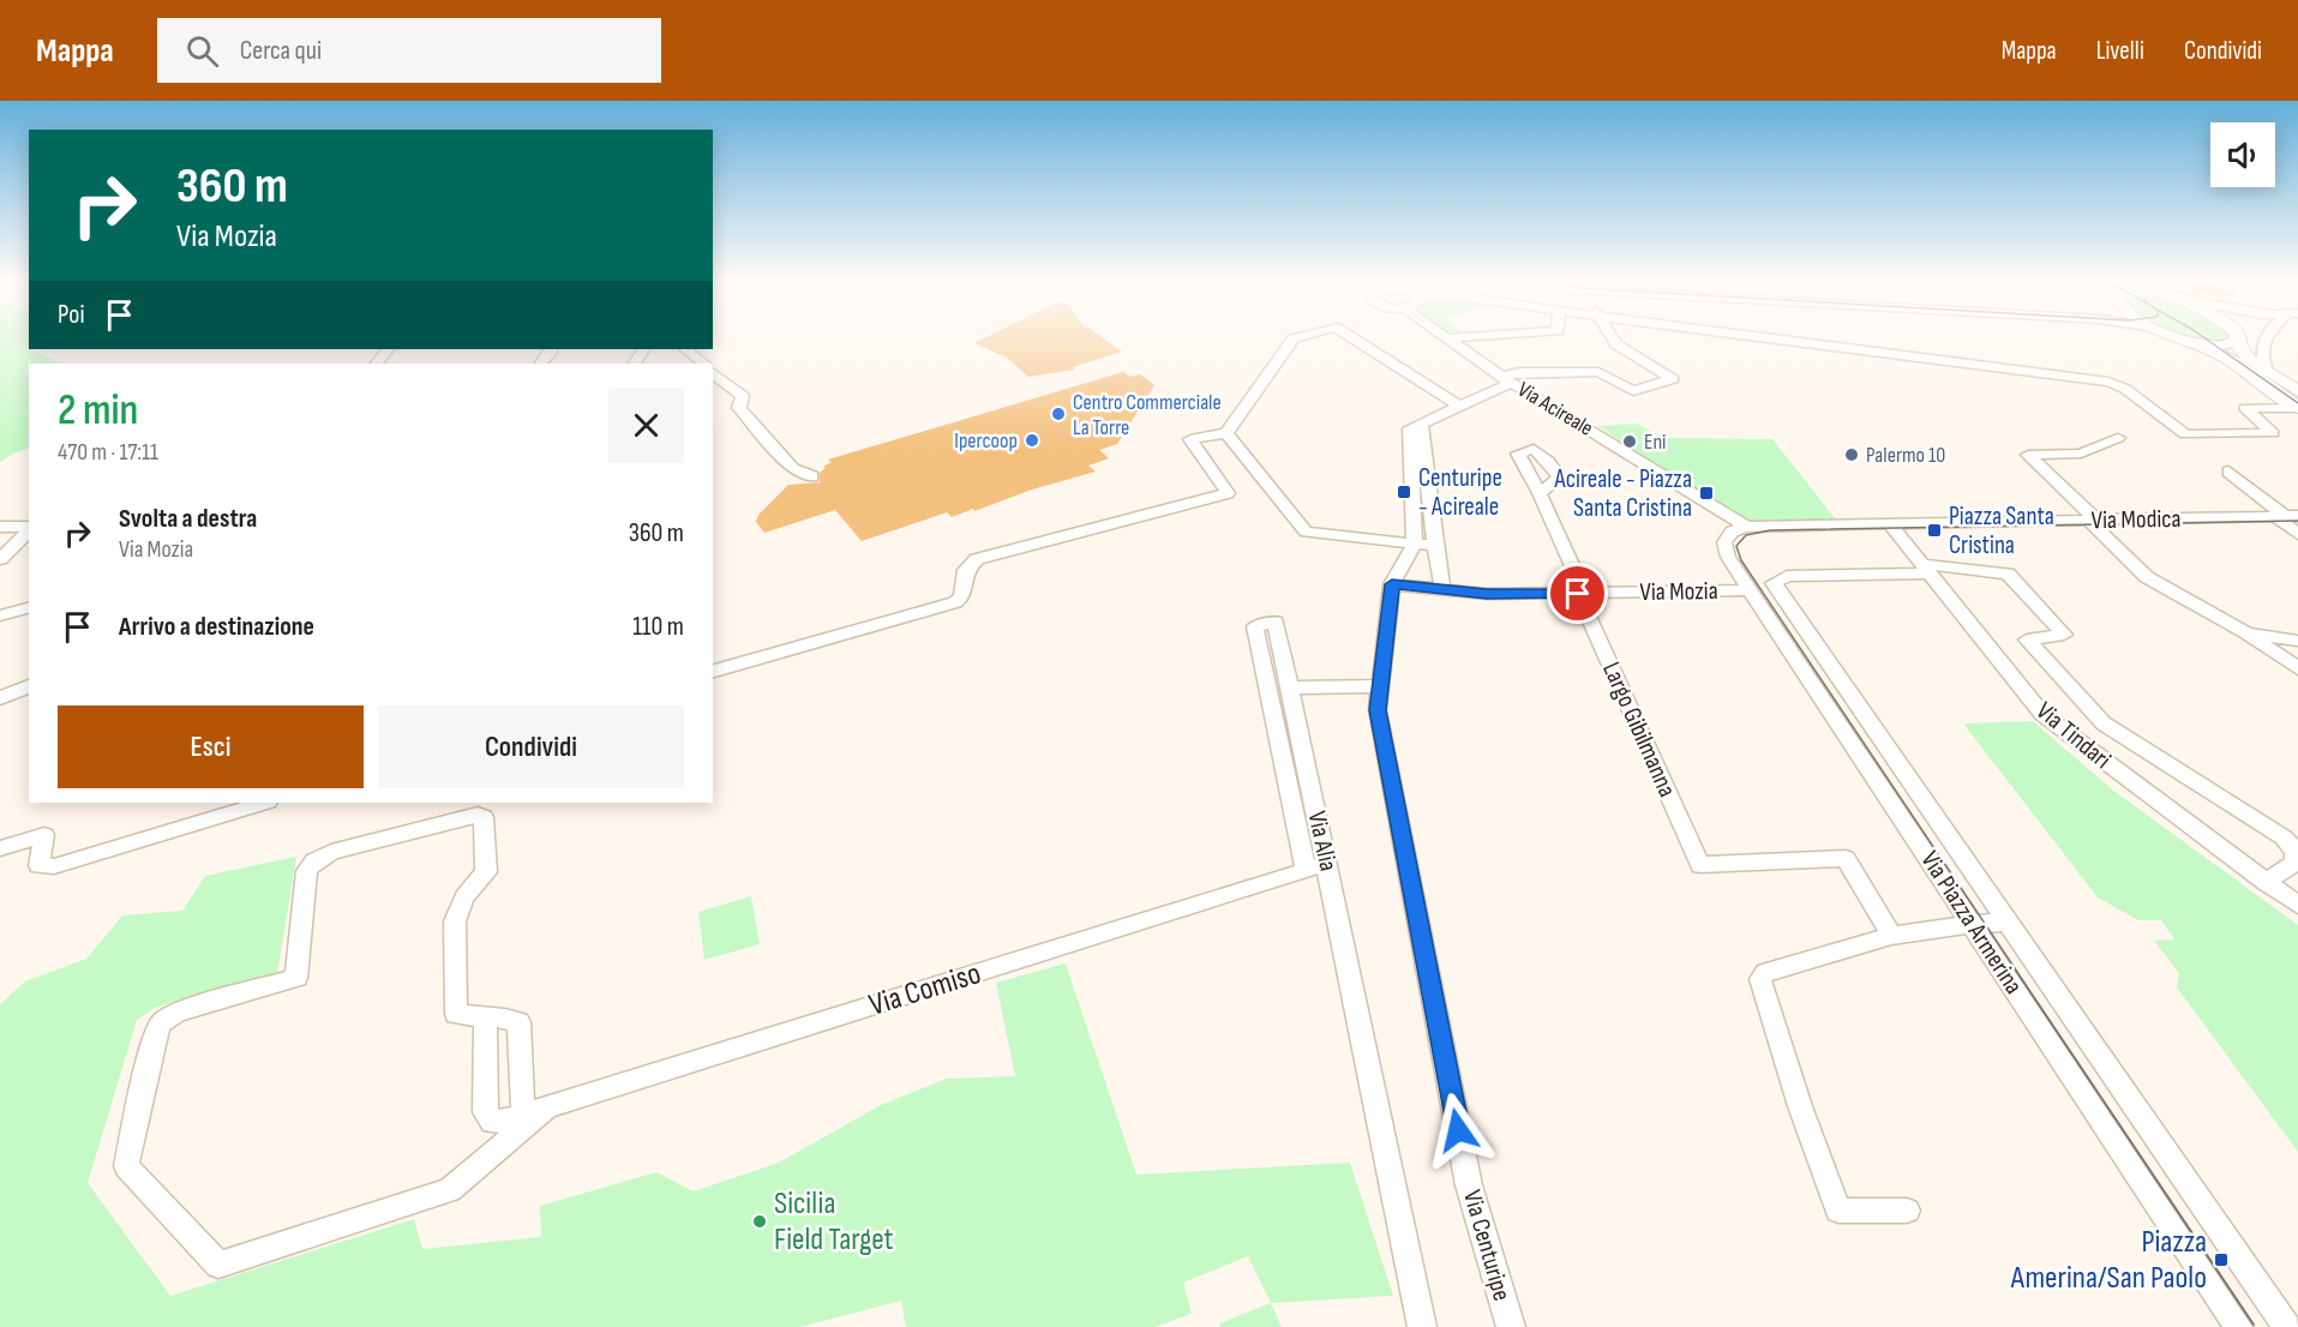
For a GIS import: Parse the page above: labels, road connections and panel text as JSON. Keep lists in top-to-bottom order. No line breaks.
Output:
{"streets":{"street":["Via Acireale","Via Modica","Via Mozia","Largo Gibilmanna","Via Tindari","Via Alia","Via Piazza Armerina","Via Comiso","Via Centuripe"]},"crossings":[["Via Acireale","Via Piazza Armerina"],["Via Modica","Via Tindari"],["Via Mozia","Largo Gibilmanna"],["Via Mozia","Via Piazza Armerina"],["Via Mozia","Via Centuripe"],["Via Tindari","Via Piazza Armerina"],["Via Alia","Via Comiso"]],"places":{"other":["Centro Commerciale La Torre","Ipercoop","Eni","Palermo 10","Sicilia Field Target"],"transit":["Centuripe - Acireale","Acireale - Piazza Santa Cristina","Piazza Santa Cristina","Piazza Amerina/San Paolo"]},"page":{"header":"Mappa","search":"Cerca qui","nav":["Mappa","Livelli","Condividi"],"turn":["360 m","Via Mozia"],"then":"Poi","heading":["2 min","470 m · 17:11"],"list":[{"name":"Svolta a destra","note":"Via Mozia","value":"360 m"},{"name":"Arrivo a destinazione","value":"110 m"}],"buttons":["Esci","Condividi"]}}
